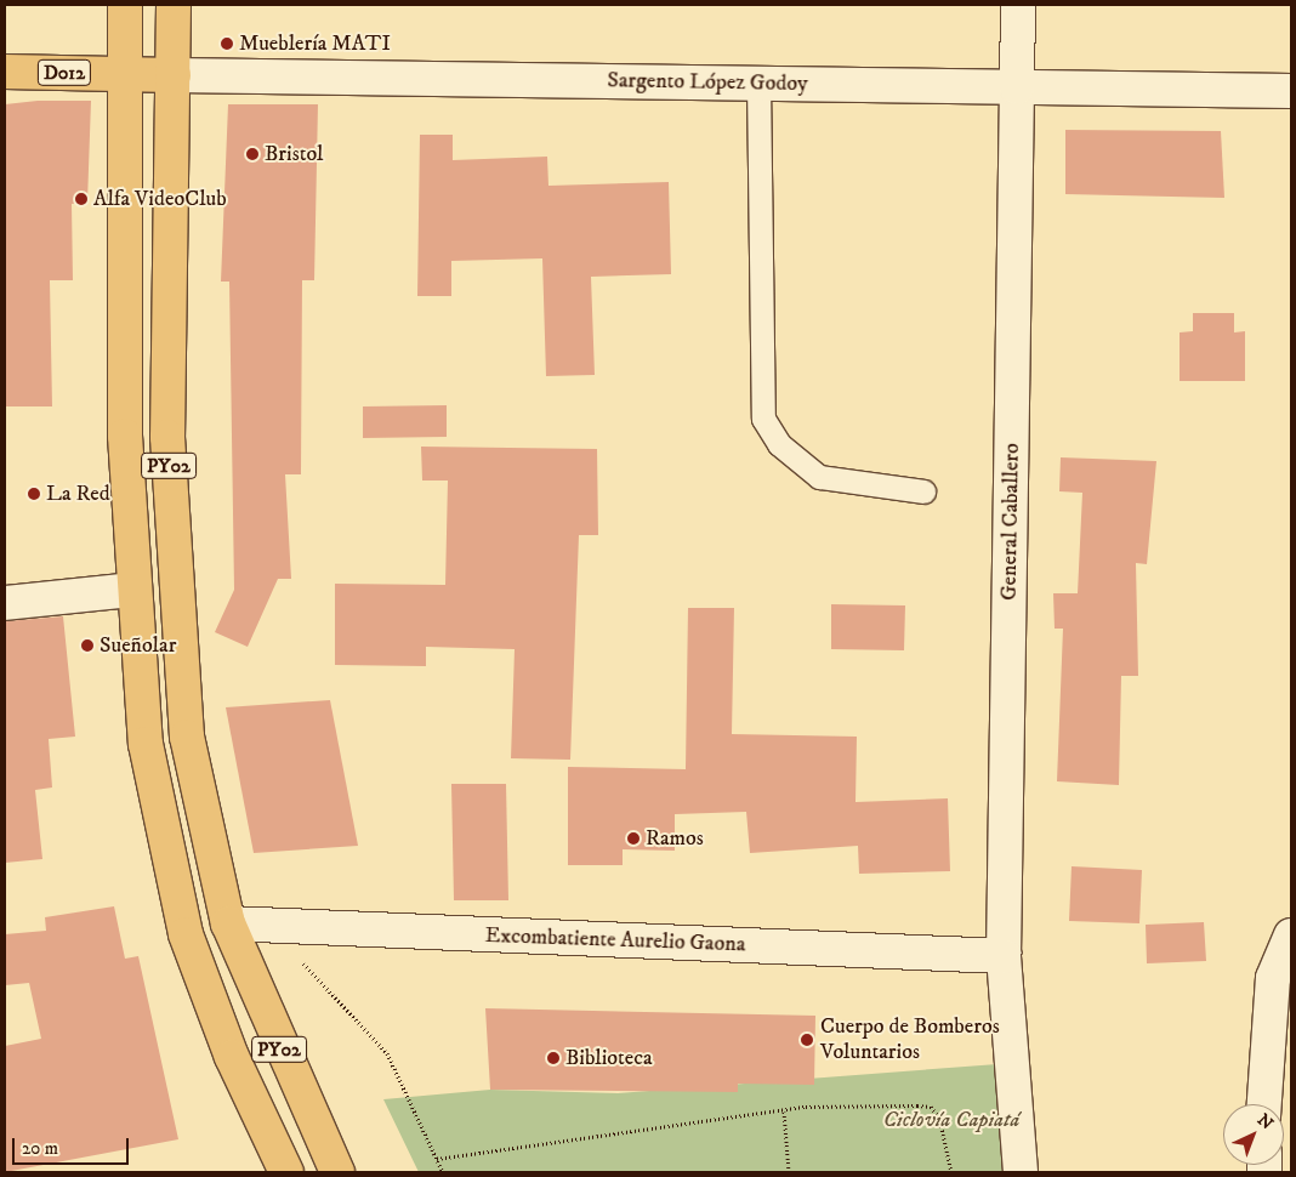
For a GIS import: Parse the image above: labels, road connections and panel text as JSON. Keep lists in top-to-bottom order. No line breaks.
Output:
{"streets":{"main road":["D012","Sargento López Godoy","PY02"],"street":["General Caballero","Excombatiente Aurelio Gaona"]},"crossings":[["D012","Sargento López Godoy"],["D012","PY02"],["Sargento López Godoy","PY02"],["Sargento López Godoy","General Caballero"],["PY02","Excombatiente Aurelio Gaona"],["General Caballero","Excombatiente Aurelio Gaona"]],"parks":["Ciclovía Capiatá"],"places":["Mueblería MATI","Bristol","Alfa VideoClub","La Red","Sueñolar","Ramos","Cuerpo de Bomberos Voluntarios","Biblioteca"],"scale_bar":"20 m","north":"top right"}
